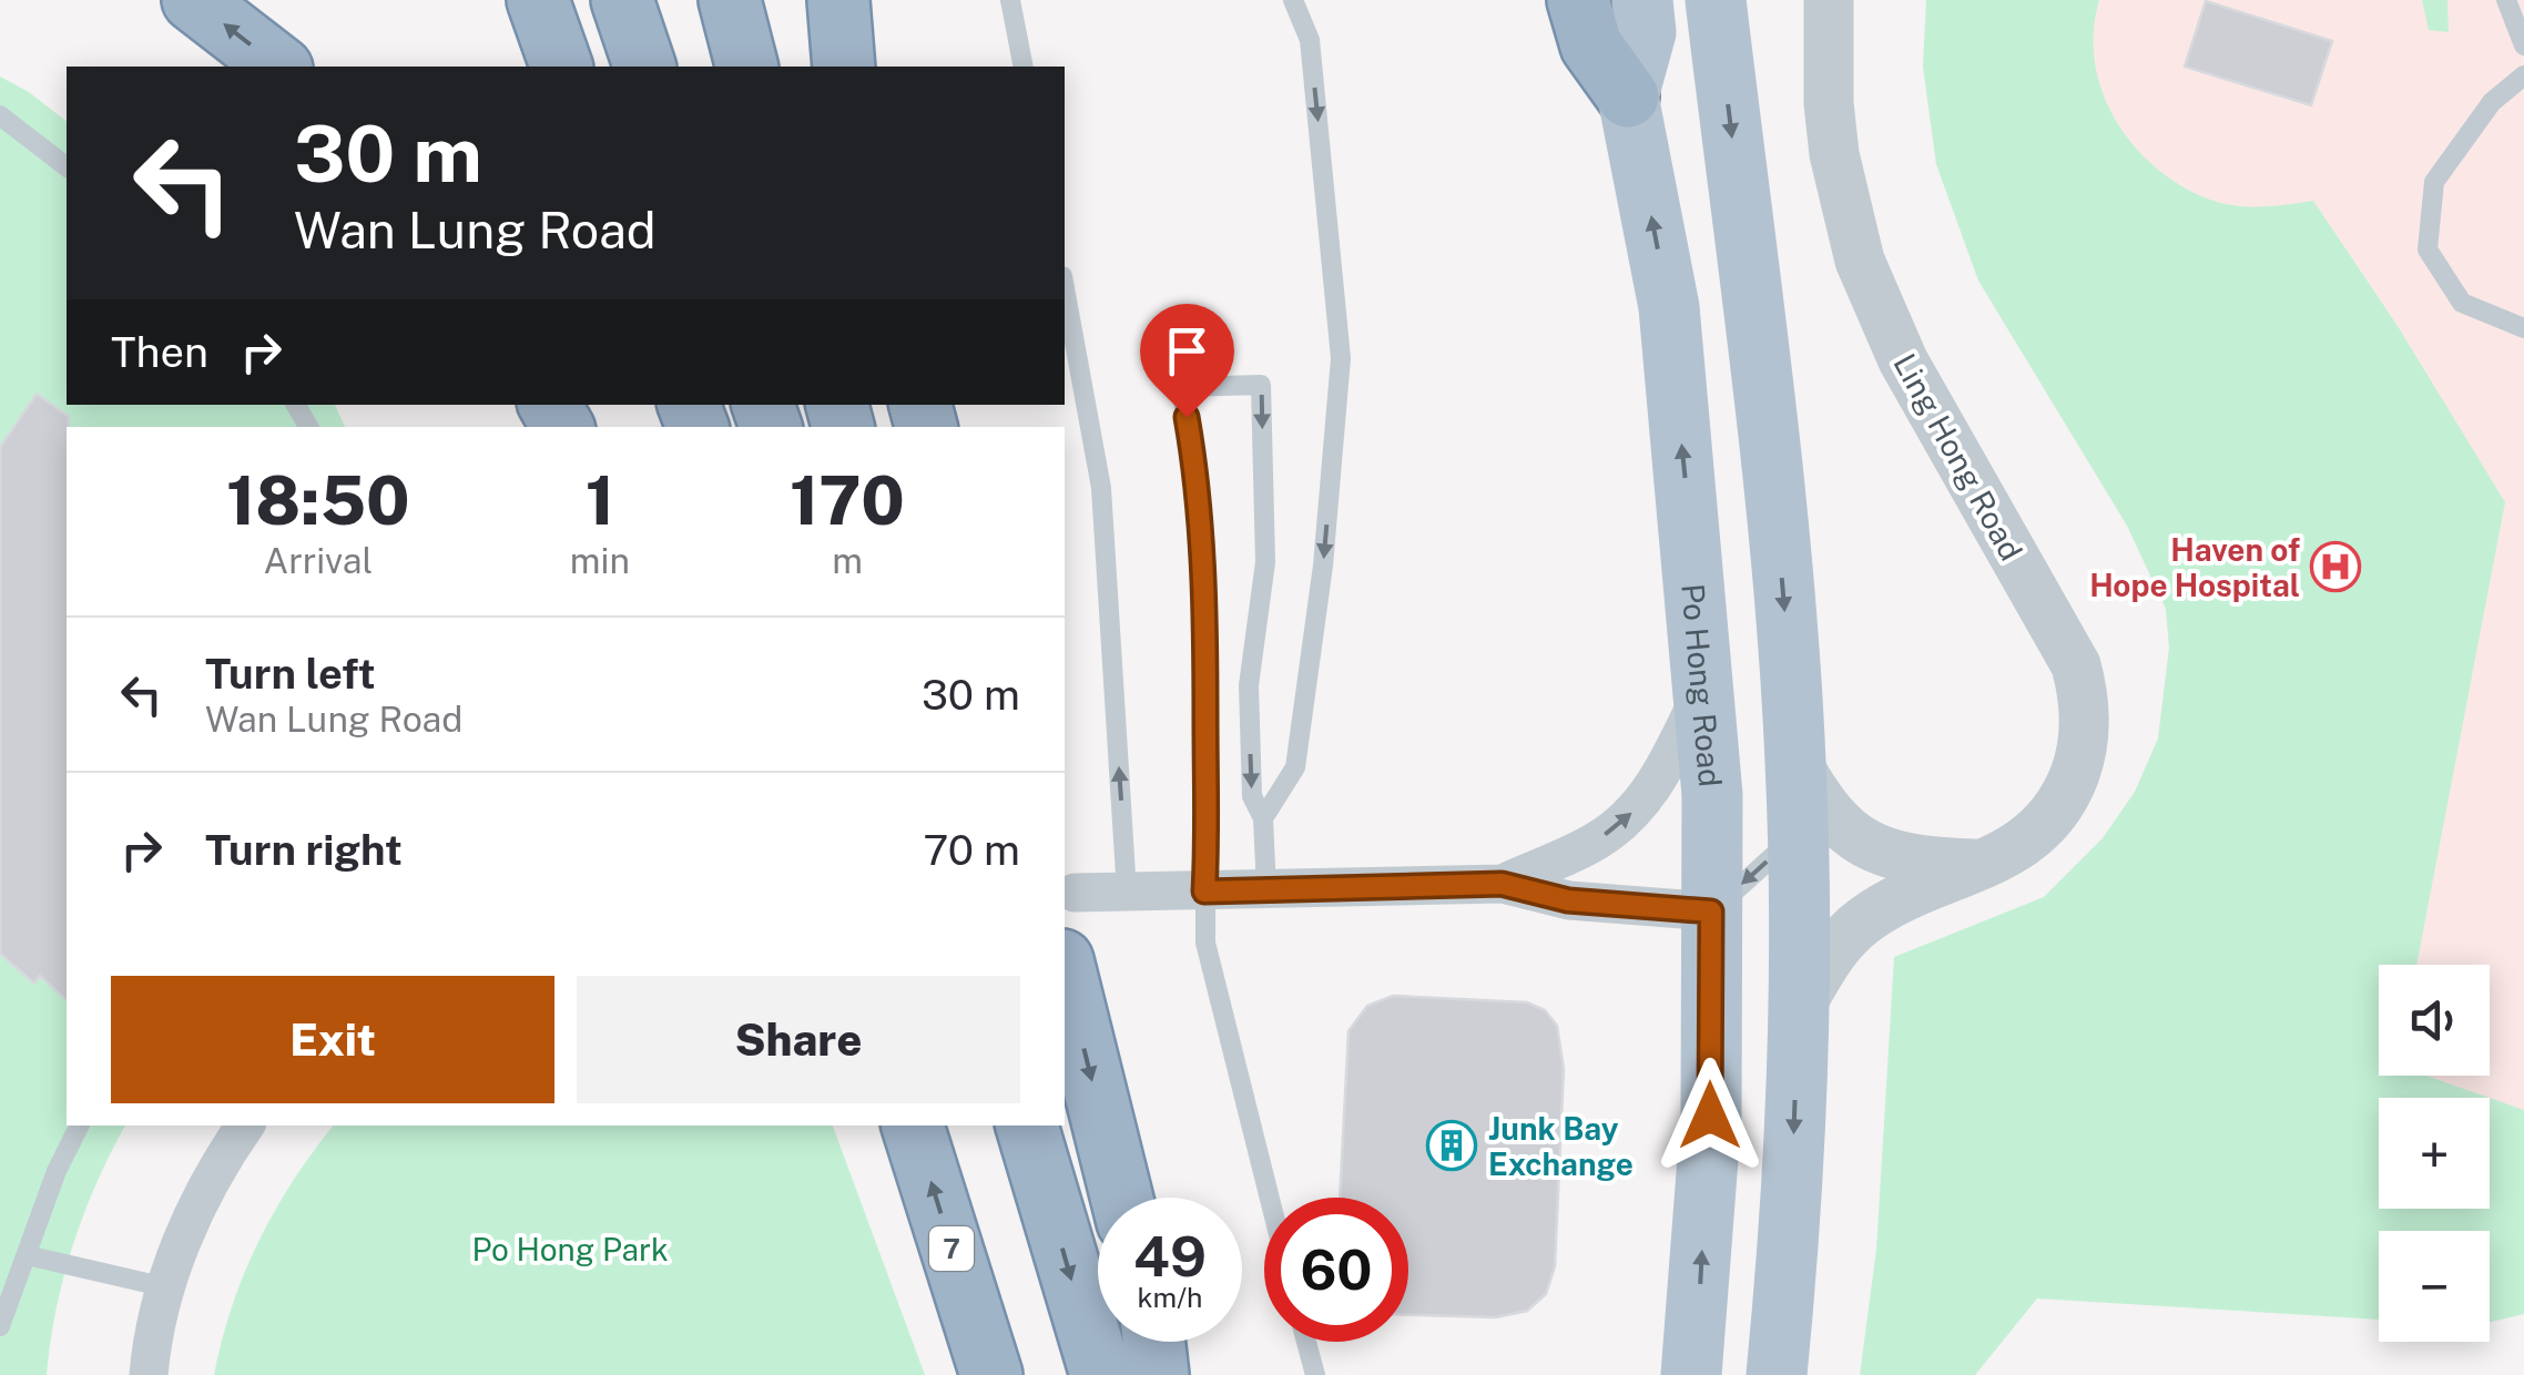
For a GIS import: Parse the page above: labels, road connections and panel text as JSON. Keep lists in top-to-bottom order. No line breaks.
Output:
{"streets":{"highway":["7"],"main road":["Po Hong Road"],"street":["Ling Hong Road"]},"parks":["Po Hong Park"],"places":{"hospital":["Haven of Hope Hospital"],"building":["Junk Bay Exchange"]},"page":{"turn":["30 m","Wan Lung Road"],"then":"Then","eta":["18:50","Arrival","1","min","170","m"],"list":[{"name":"Turn left","note":"Wan Lung Road","value":"30 m"},{"name":"Turn right","value":"70 m"}],"buttons":["Exit","Share"],"map_buttons":["+","−"],"speed":"49 km/h","limit":"60"}}
